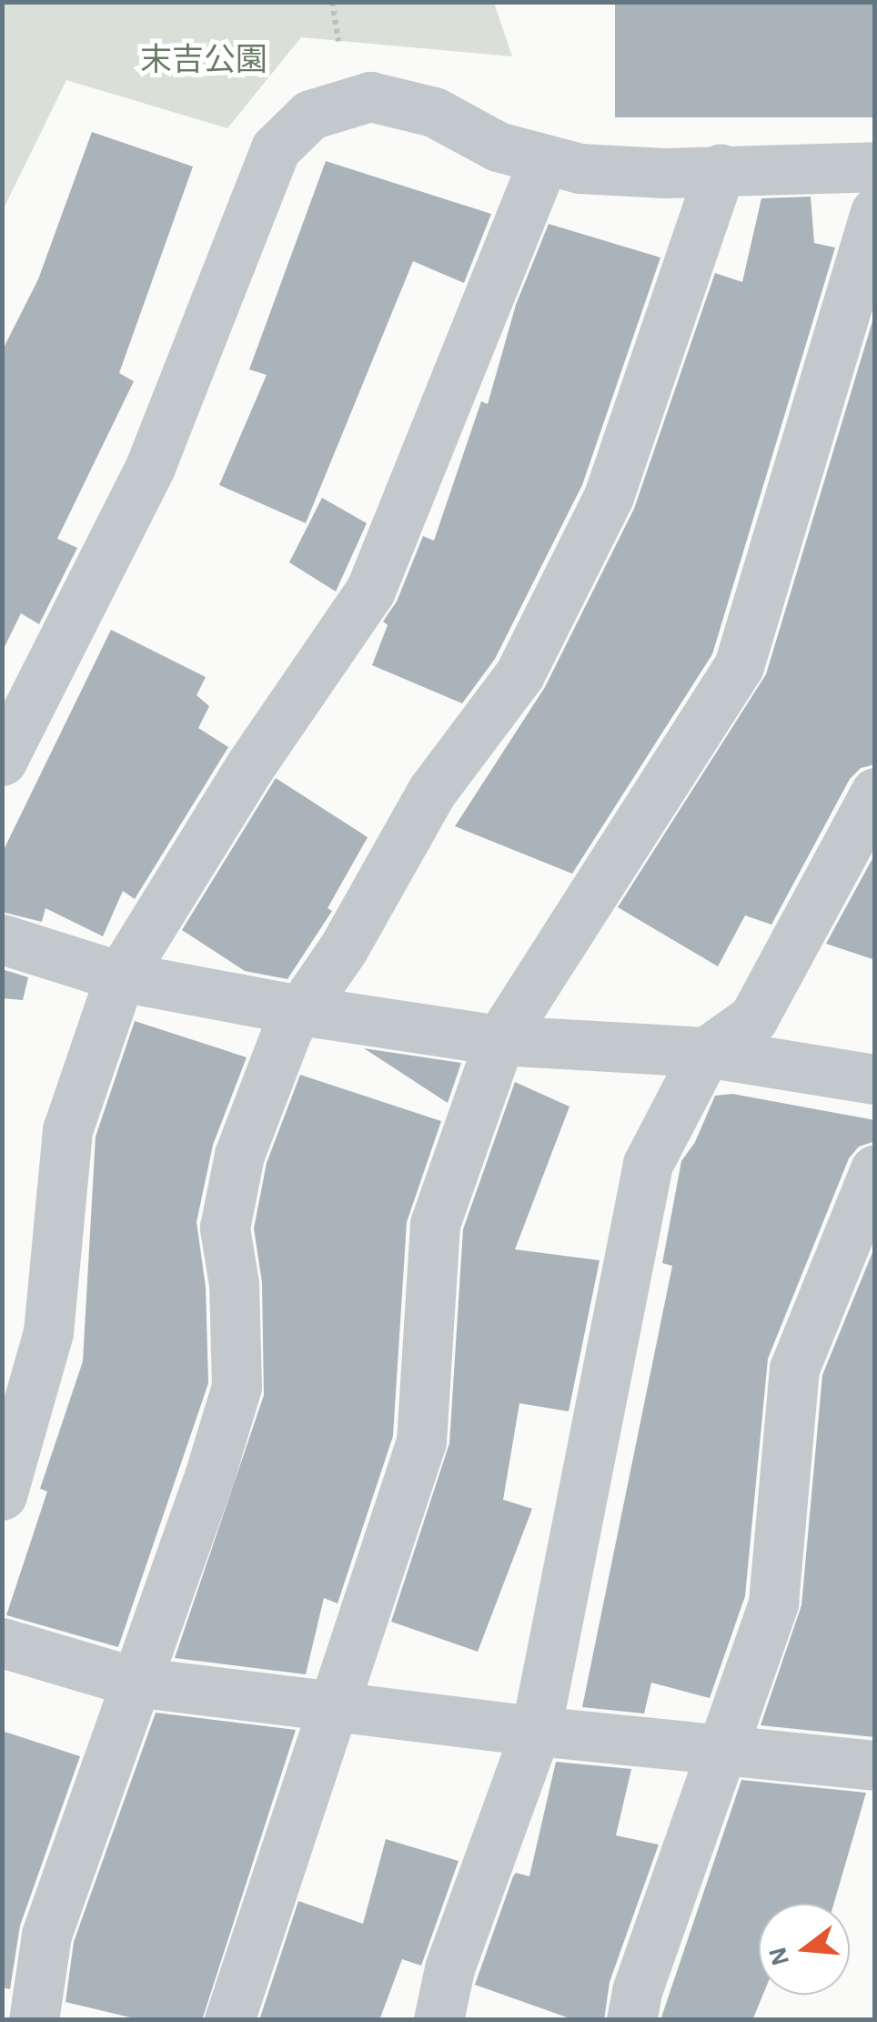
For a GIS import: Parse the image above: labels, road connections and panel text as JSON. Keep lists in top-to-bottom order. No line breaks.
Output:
{"parks":["末吉公園"],"north":"left"}
